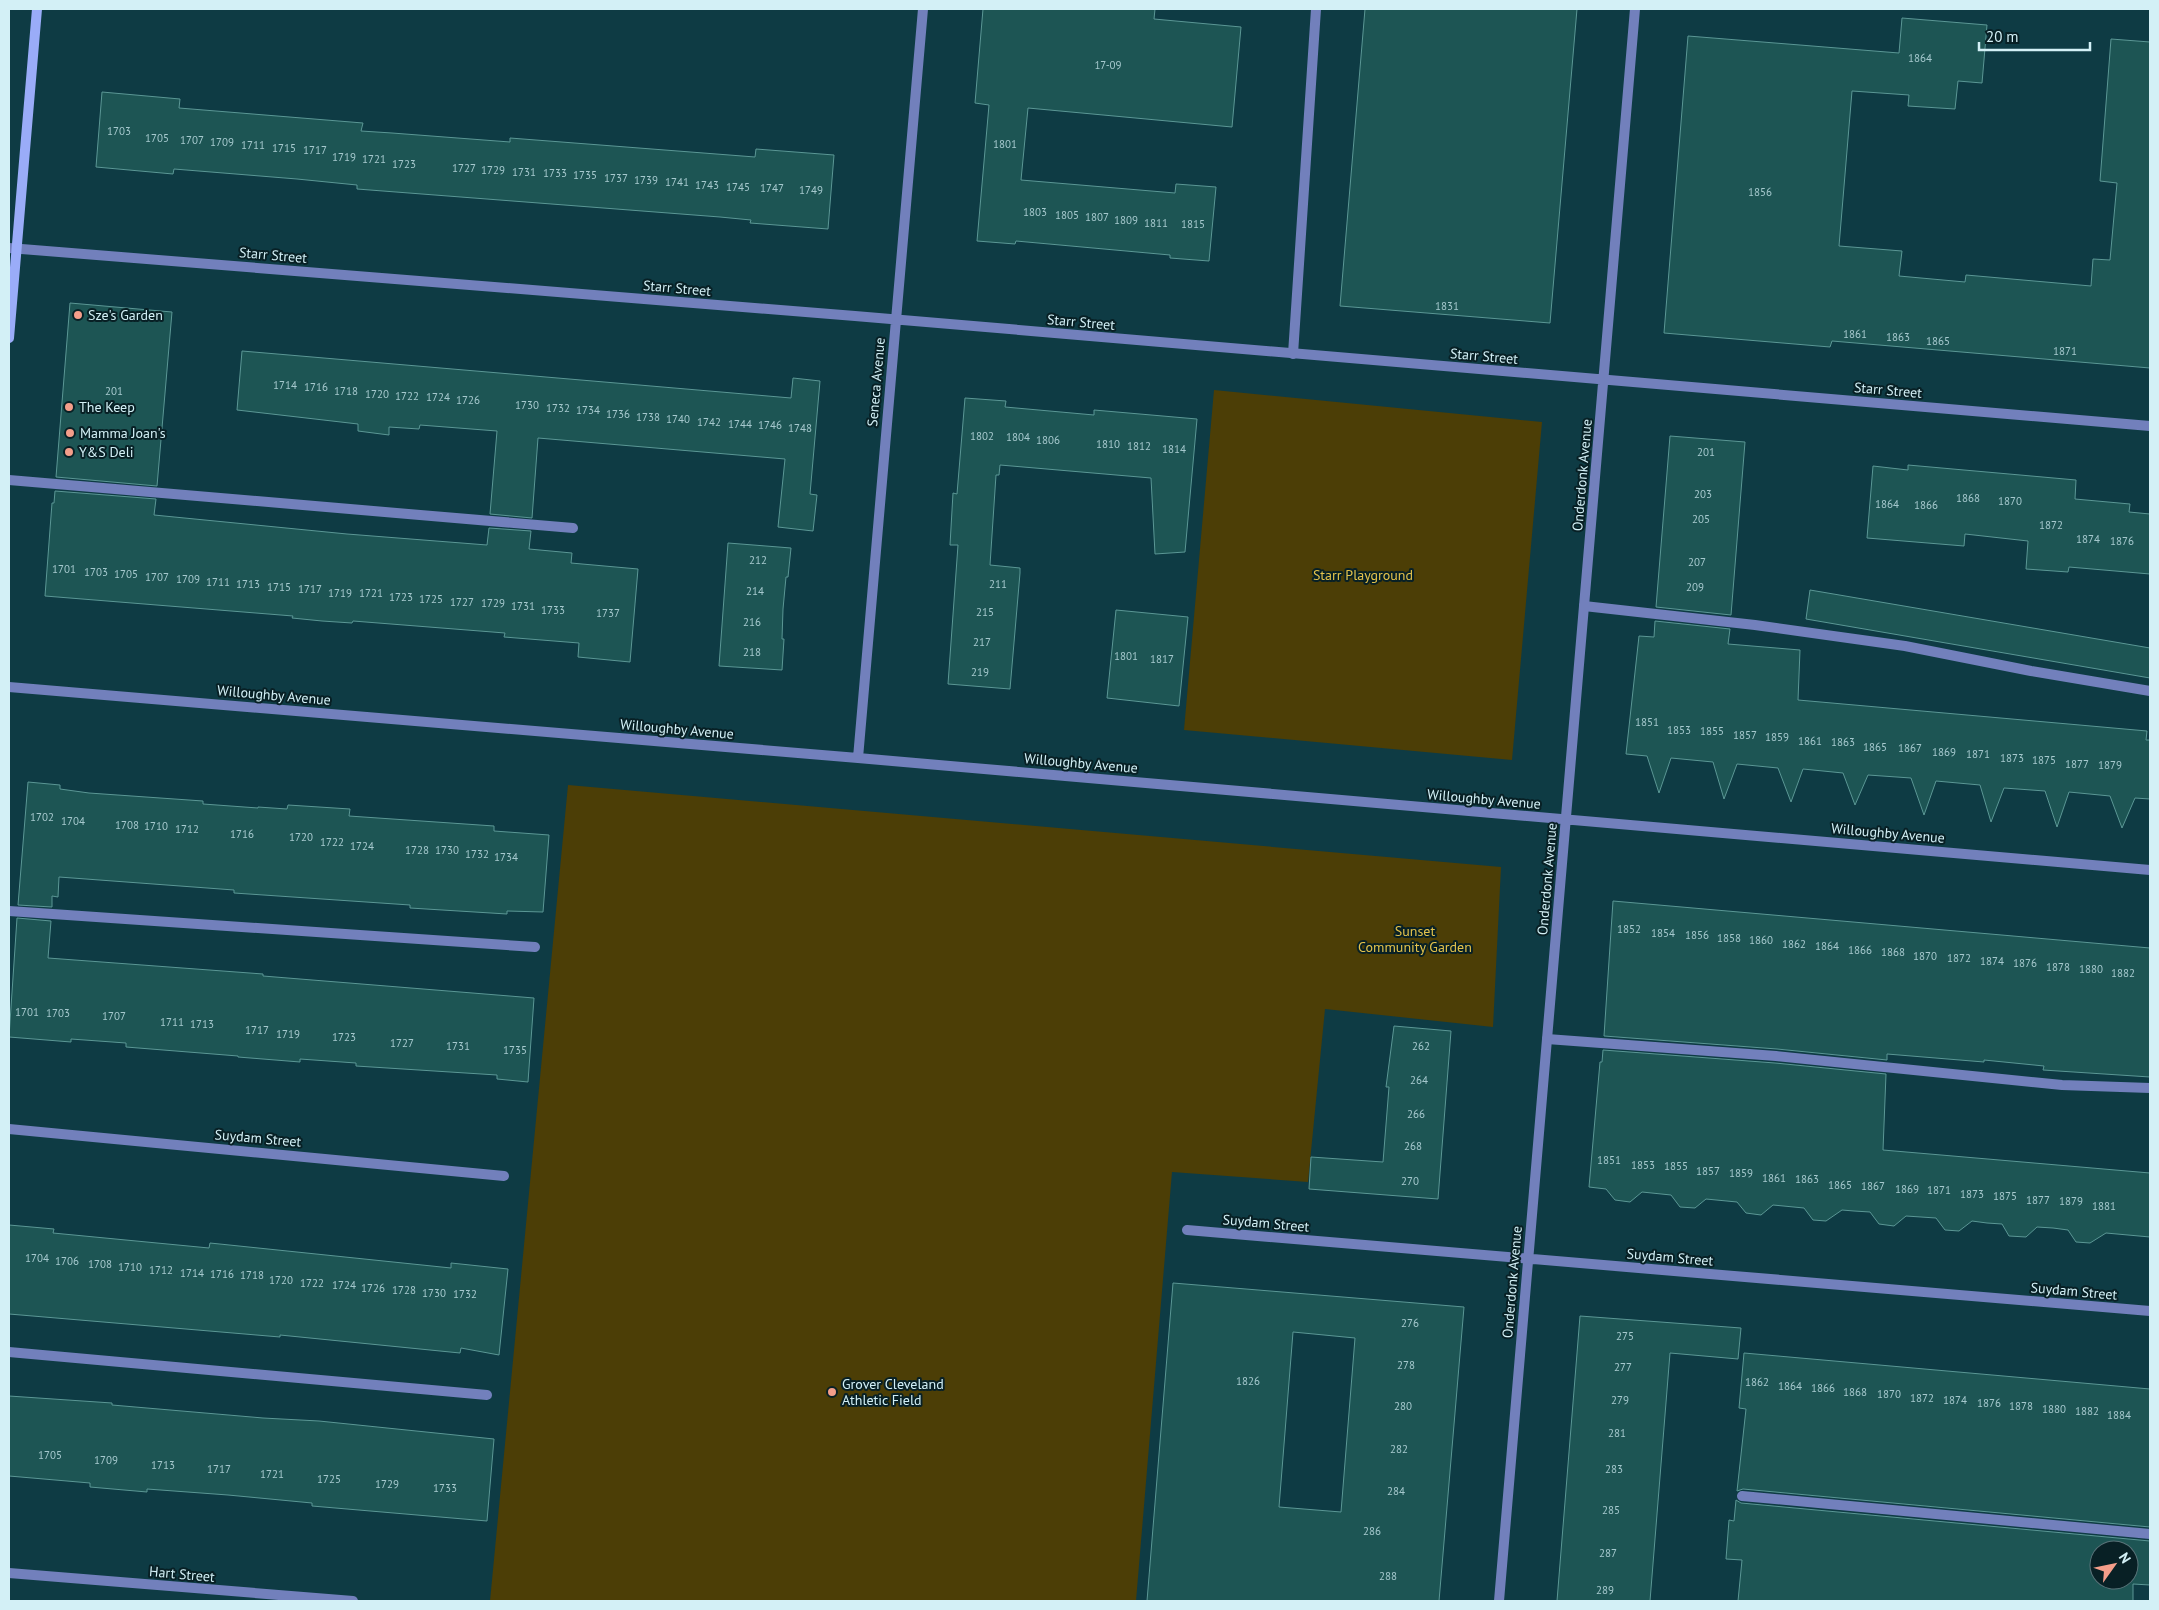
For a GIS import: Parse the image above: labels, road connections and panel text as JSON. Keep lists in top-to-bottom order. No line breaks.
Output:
{"streets":{"street":["Starr Street","Seneca Avenue","Onderdonk Avenue","Willoughby Avenue","Suydam Street","Hart Street"]},"crossings":[["Starr Street","Seneca Avenue"],["Starr Street","Onderdonk Avenue"],["Seneca Avenue","Willoughby Avenue"],["Onderdonk Avenue","Willoughby Avenue"],["Onderdonk Avenue","Suydam Street"]],"parks":["Starr Playground","Sunset Community Garden"],"places":["Sze's Garden","The Keep","Mamma Joan's","Y&S Deli","Grover Cleveland Athletic Field"],"house_numbers":["1864","17-09","1703","1705","1707","1709","1801","1711","1715","1717","1719","1721","1723","1727","1729","1731","1733","1735","1737","1739","1741","1743","1745","1747","1749","1856","1803","1805","1807","1809","1811","1815","1831","1861","1863","1865","1871","1714","1716","201","1718","1720","1722","1724","1726","1730","1732","1734","1736","1738","1740","1742","1744","1746","1748","1802","1804","1806","1810","1812","1814","201","203","1868","1870","1864","1866","205","1872","1874","1876","212","207","1701","1703","1705","1707","1709","1711","1713","211","1715","209","1717","214","1719","1721","1723","1725","1727","1729","1731","1733","215","1737","216","217","218","1801","1817","219","1851","1853","1855","1857","1859","1861","1863","1865","1867","1869","1871","1873","1875","1877","1879","1702","1704","1708","1710","1712","1716","1720","1722","1724","1728","1730","1732","1734","1852","1854","1856","1858","1860","1862","1864","1866","1868","1870","1872","1874","1876","1878","1880","1882","1701","1703","1707","1711","1713","1717","1719","1723","1727","1731","262","1735","264","266","268","1851","1853","1855","1857","1859","1861","1863","270","1865","1867","1869","1871","1873","1875","1877","1879","1881","1704","1706","1708","1710","1712","1714","1716","1718","1720","1722","1724","1726","1728","1730","1732","276","275","278","277","1826","1862","1864","1866","1868","1870","1872","279","1874","1876","280","1878","1880","1882","1884","281","282","1705","1709","1713","1717","283","1721","1725","1729","1733","284","285","286","287","288","289"],"scale_bar":"20 m","north":"top right"}
